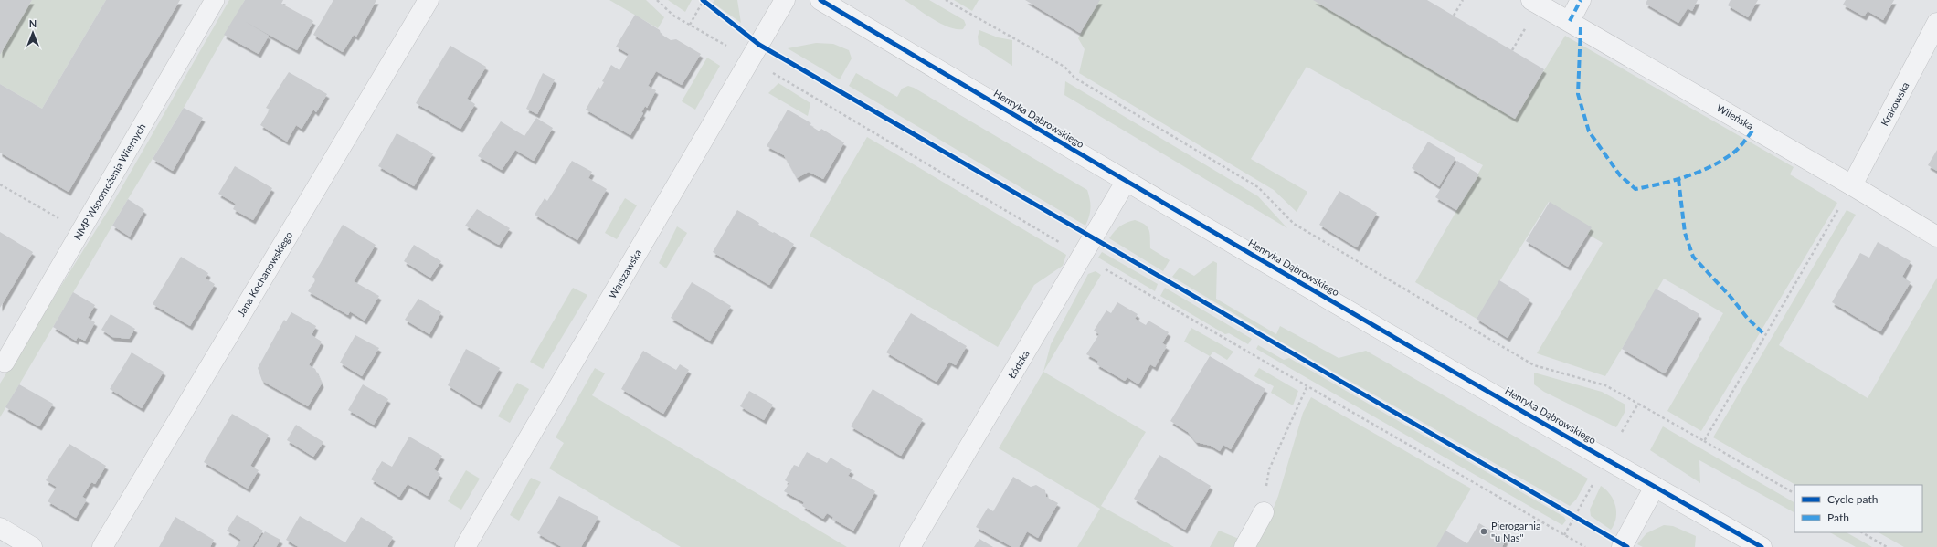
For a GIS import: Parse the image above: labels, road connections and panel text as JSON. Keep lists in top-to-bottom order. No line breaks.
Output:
{"streets":{"street":["Krakowska","Wileńska","Henryka Dąbrowskiego","Jana Kochanowskiego","Warszawska","Łódzka"],"lane":["NMP Wspomożenia Wiernych"]},"crossings":[["Krakowska","Wileńska"],["Henryka Dąbrowskiego","Łódzka"]],"places":["Pierogarnia \"u Nas\""],"legend":["Cycle path","Path"],"north":"top"}
